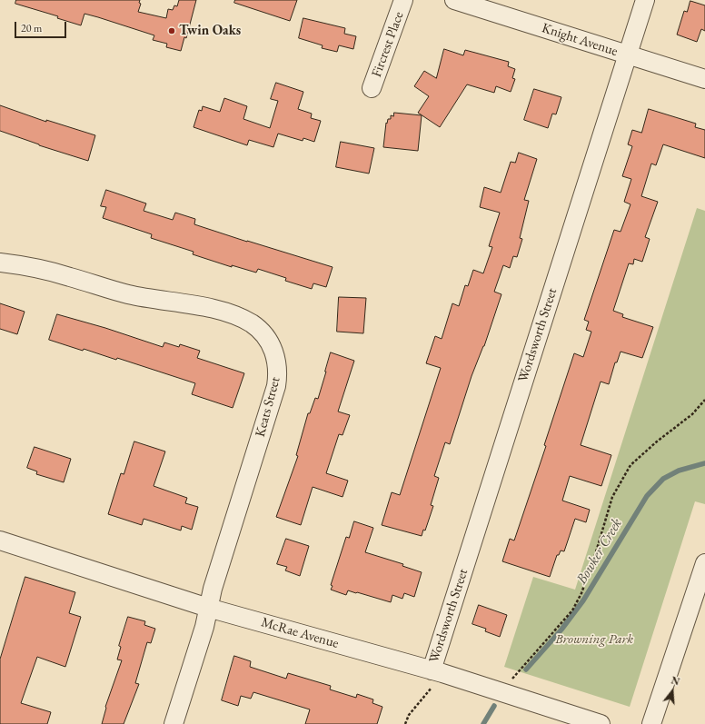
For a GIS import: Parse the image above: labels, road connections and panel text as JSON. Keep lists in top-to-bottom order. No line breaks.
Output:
{"streets":{"street":["Knight Avenue","Fircrest Place","Wordsworth Street","Keats Street","McRae Avenue"]},"crossings":[["Knight Avenue","Wordsworth Street"],["Wordsworth Street","McRae Avenue"],["Keats Street","McRae Avenue"]],"water":["Bowker Creek"],"parks":["Browning Park"],"places":["Twin Oaks"],"scale_bar":"20 m","north":"top"}
